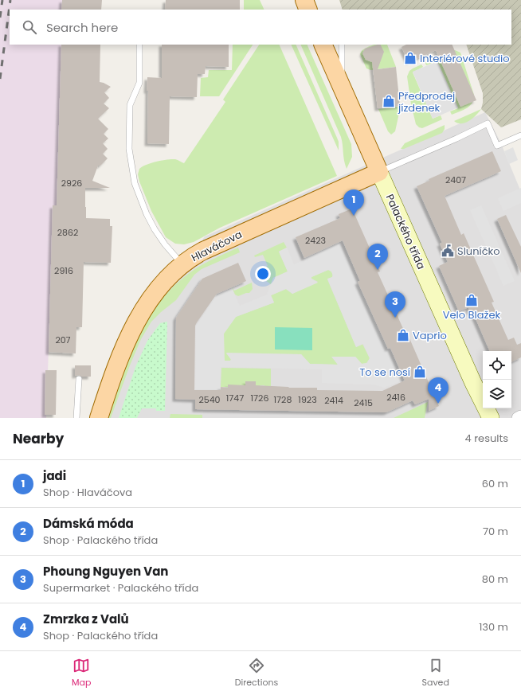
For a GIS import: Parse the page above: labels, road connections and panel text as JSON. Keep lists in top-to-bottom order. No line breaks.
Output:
{"streets":{"main road":["Palackého třída","Hlaváčova"]},"crossings":[["Palackého třída","Hlaváčova"]],"places":{"shop":["Interiérové studio","Předprodej jízdenek","Velo Blažek","Vaprio","To se nosí"],"public building":["Sluníčko"]},"house_numbers":["2407","2926","2862","2423","2916","207","2416","1747","1726","2540","1728","1923","2414","2415"],"page":{"search":"Search here","pins":["1","2","3","4"],"heading":["Nearby","4 results"],"list":[{"mark":"1","name":"jadi","note":"Shop · Hlaváčova","value":"60 m"},{"mark":"2","name":"Dámská móda","note":"Shop · Palackého třída","value":"70 m"},{"mark":"3","name":"Phoung Nguyen Van","note":"Supermarket · Palackého třída","value":"80 m"},{"mark":"4","name":"Zmrzka z Valů","note":"Shop · Palackého třída","value":"130 m"}],"nav":["Map","Directions","Saved"]}}
